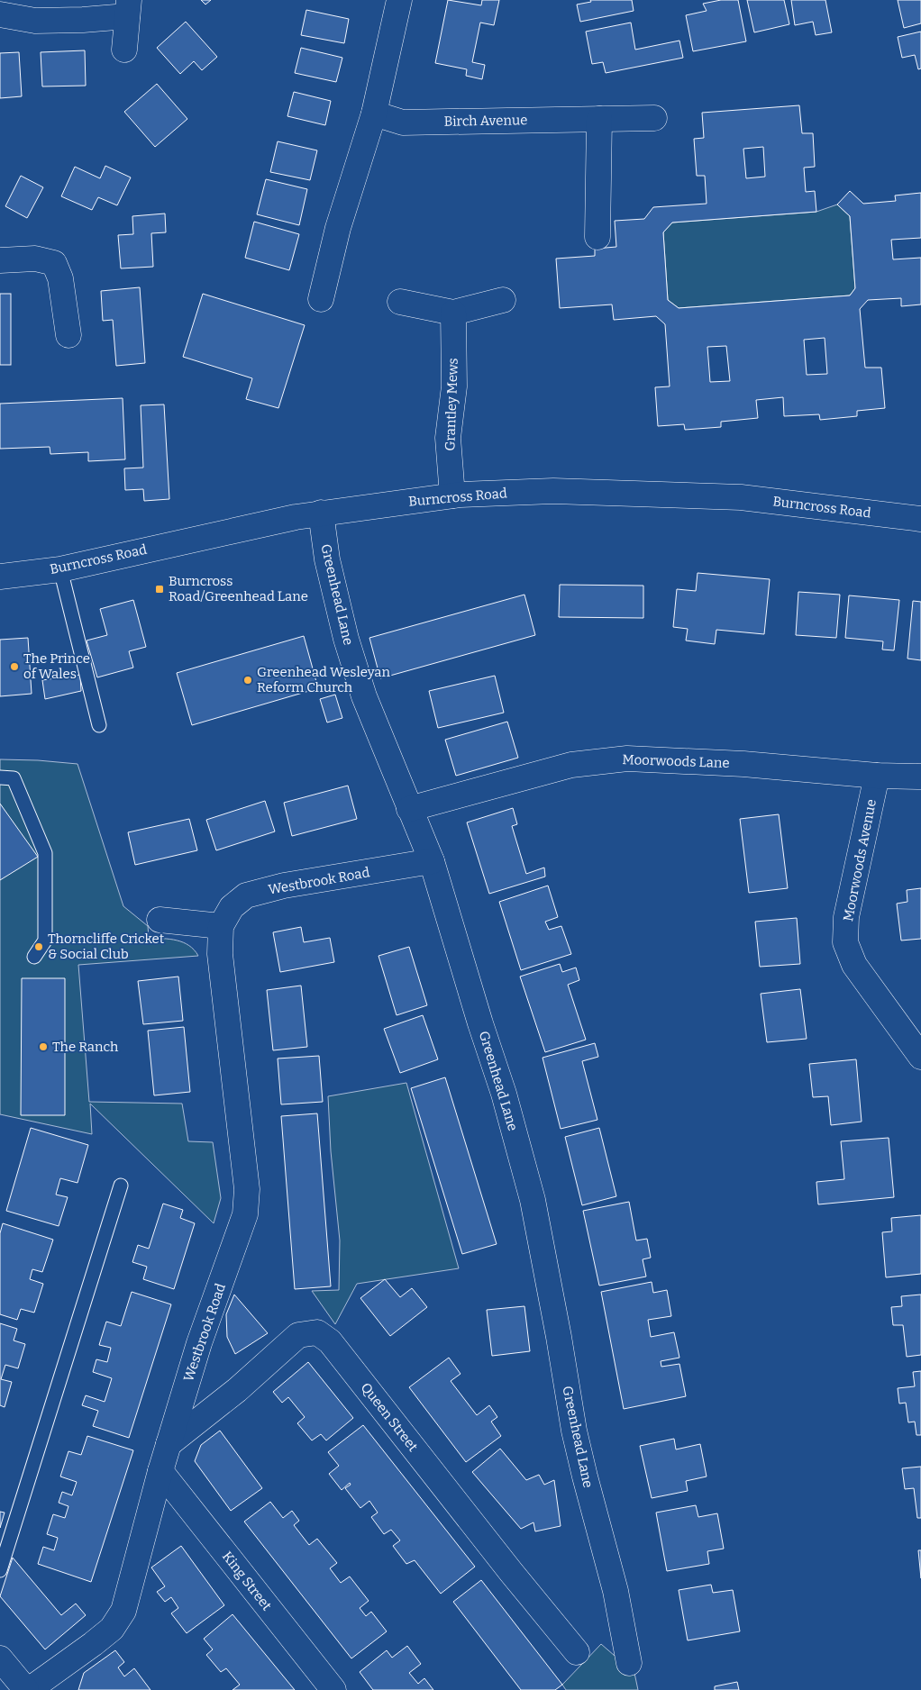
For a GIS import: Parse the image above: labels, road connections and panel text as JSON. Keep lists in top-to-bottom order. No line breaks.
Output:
{"streets":{"street":["Birch Avenue","Grantley Mews","Burncross Road","Greenhead Lane","Moorwoods Lane","Moorwoods Avenue","Westbrook Road","Queen Street","King Street"]},"crossings":[["Grantley Mews","Burncross Road"],["Burncross Road","Greenhead Lane"],["Greenhead Lane","Moorwoods Lane"],["Greenhead Lane","Westbrook Road"],["Moorwoods Lane","Moorwoods Avenue"],["Westbrook Road","Queen Street"],["Westbrook Road","King Street"]],"places":{"transit":["Burncross Road/Greenhead Lane"],"other":["The Prince of Wales","Greenhead Wesleyan Reform Church","Thorncliffe Cricket & Social Club","The Ranch"]}}
